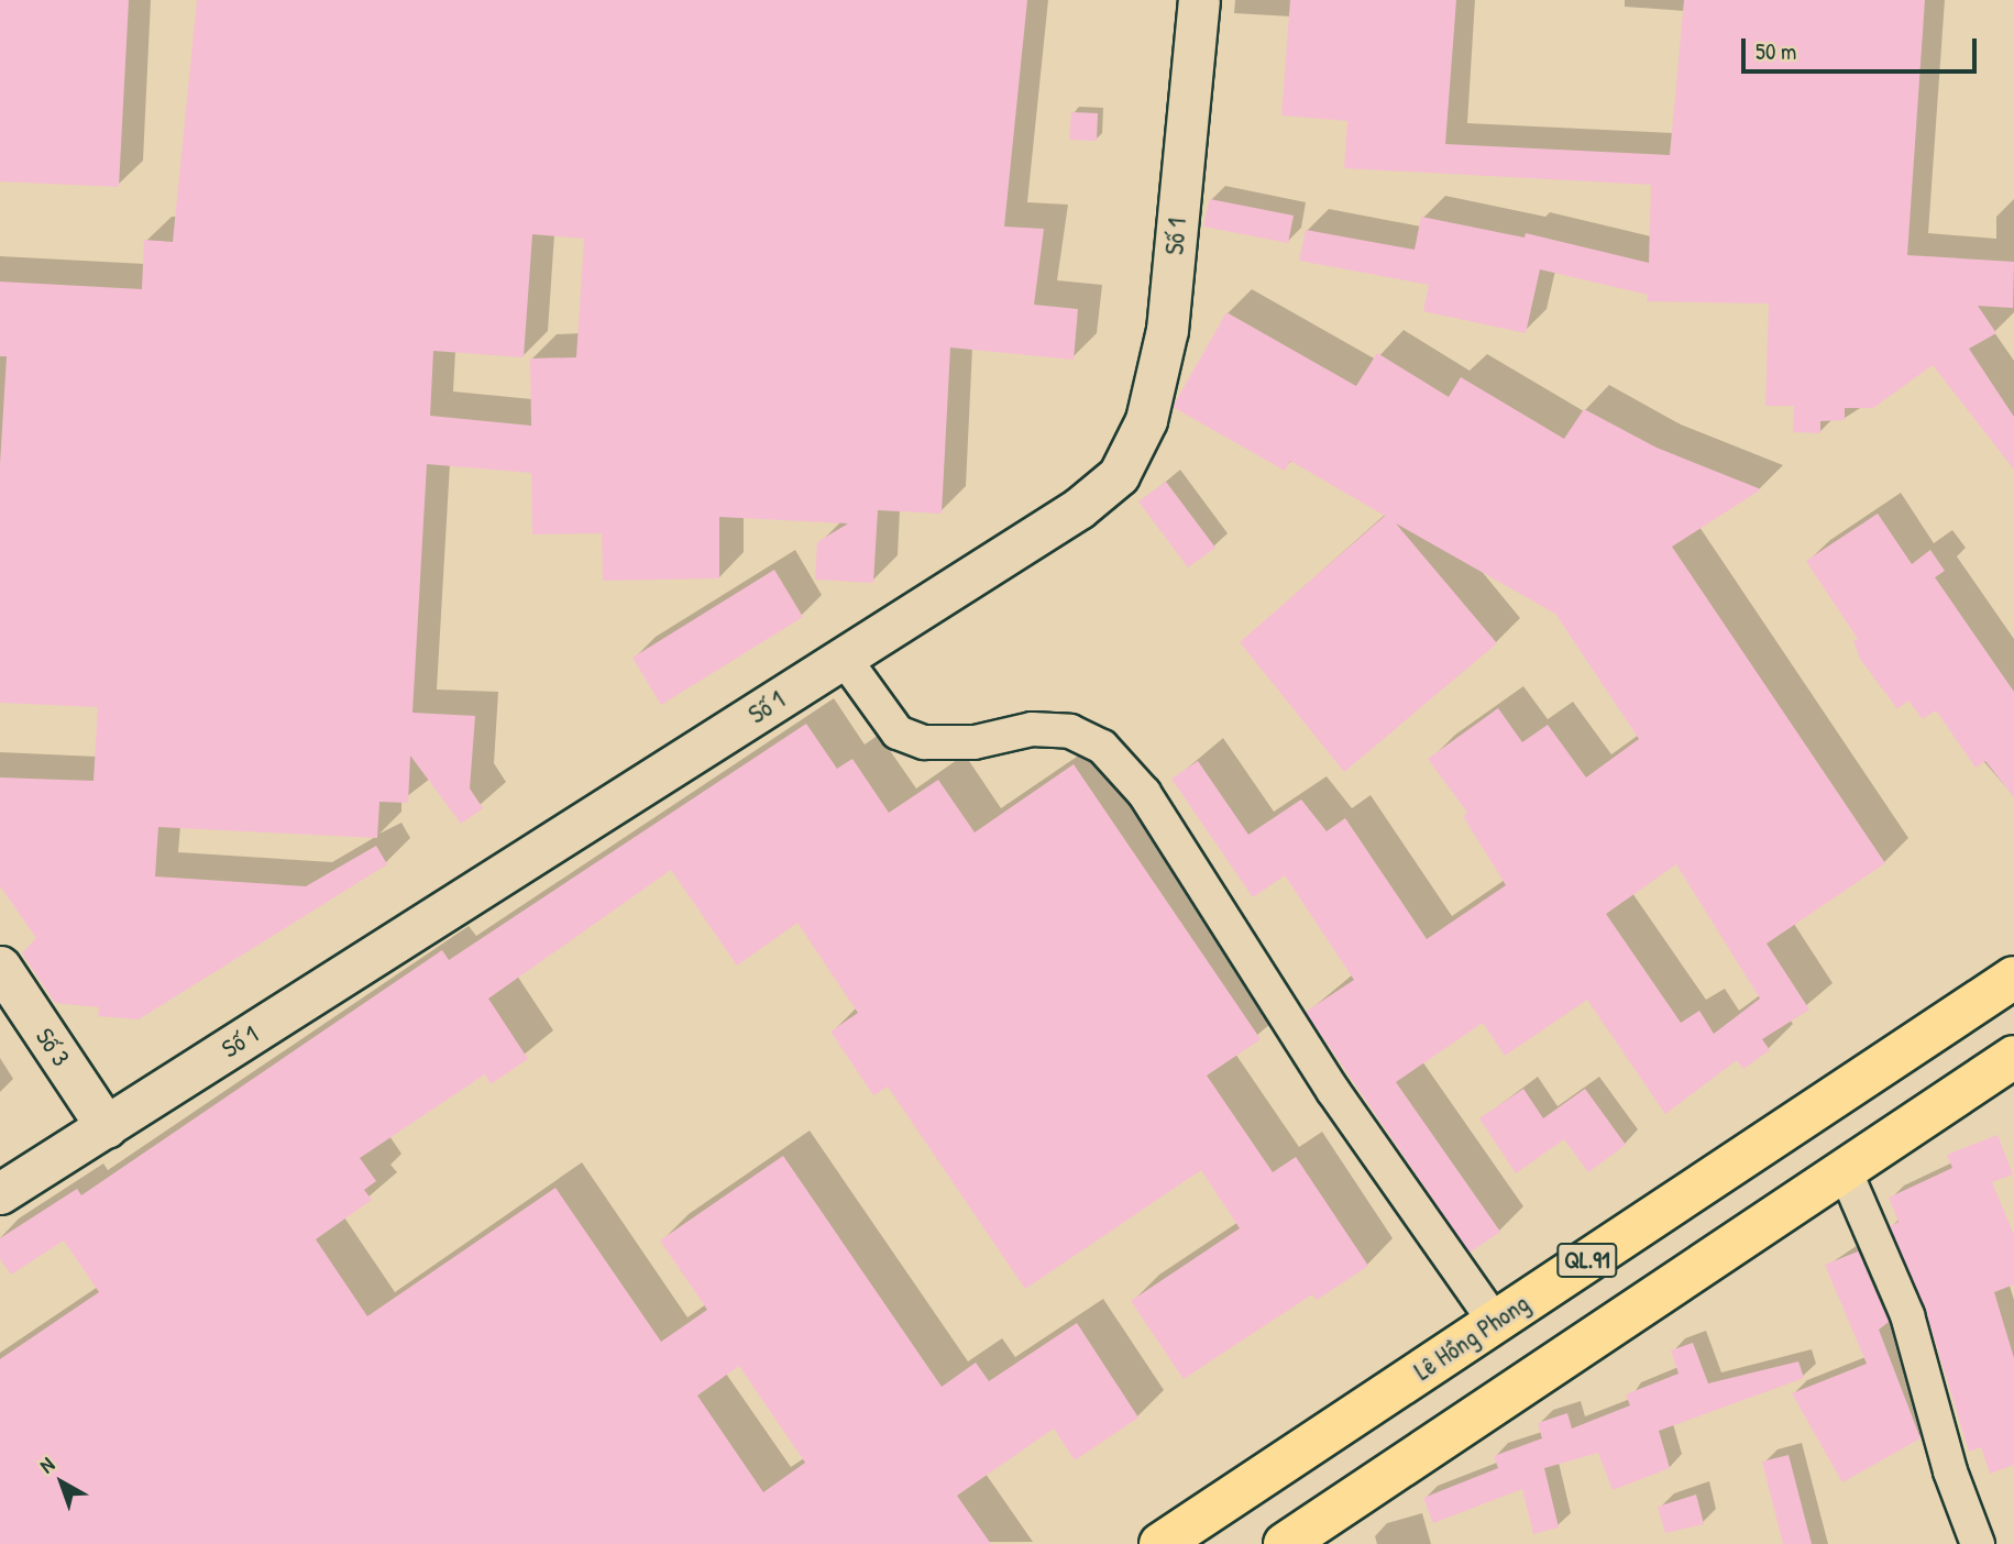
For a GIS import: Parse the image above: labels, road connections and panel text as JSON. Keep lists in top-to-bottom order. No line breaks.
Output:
{"streets":{"highway":["QL.91","Lê Hồng Phong"],"street":["Số 1","Số 3"]},"crossings":[["Số 1","Số 3"]],"scale_bar":"50 m","north":"top left"}
